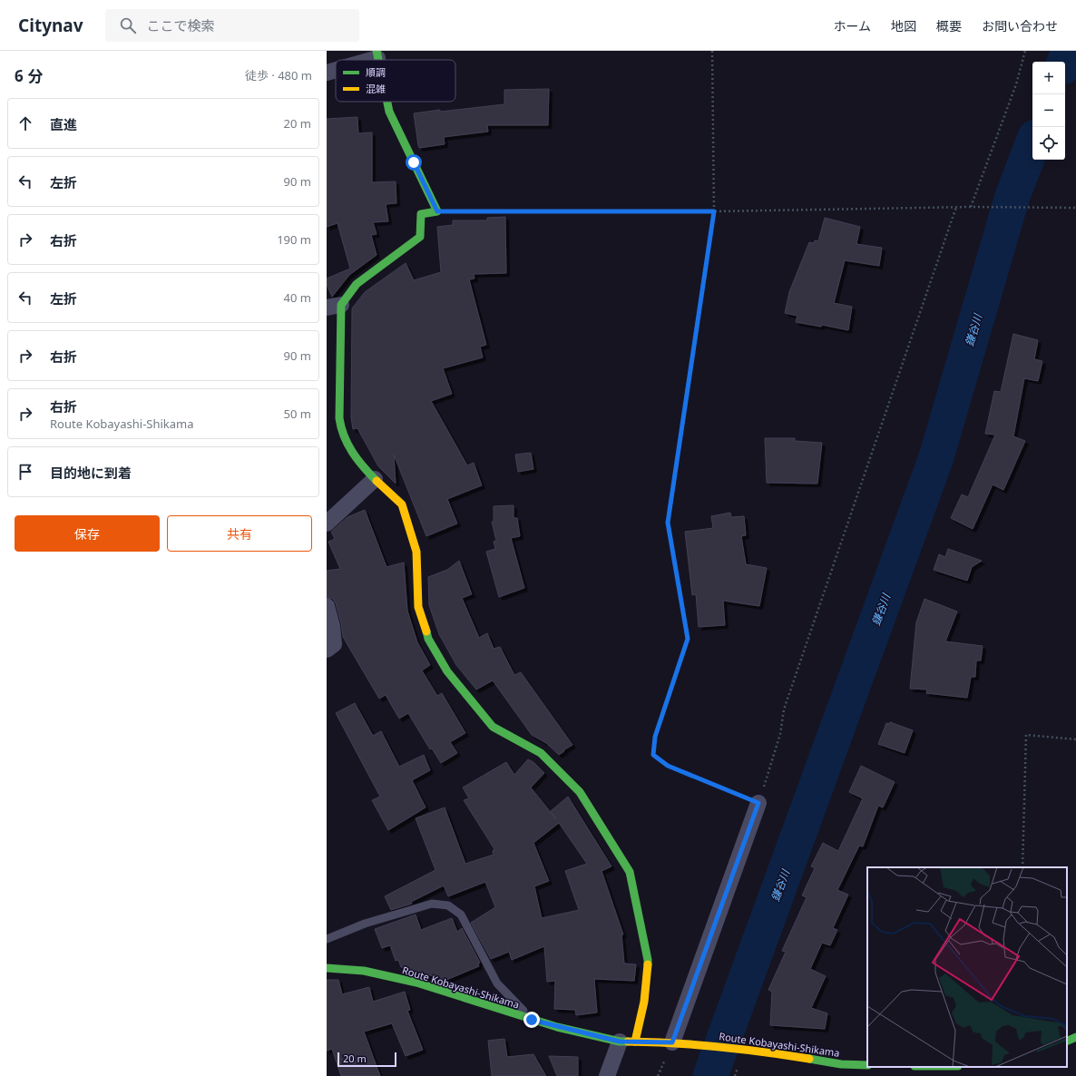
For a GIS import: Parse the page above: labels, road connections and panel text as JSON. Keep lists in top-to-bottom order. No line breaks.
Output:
{"streets":{"street":["Route Kobayashi-Shikama"]},"water":["鎌谷川"],"legend":["順調","混雑"],"scale_bar":"20 m","page":{"header":"Citynav","search":"ここで検索","nav":["ホーム","地図","概要","お問い合わせ"],"heading":["6 分","徒歩 · 480 m"],"map_buttons":["+","−"],"list":[["直進","20 m"],["左折","90 m"],["右折","190 m"],["左折","40 m"],["右折","90 m"],["右折","Route Kobayashi-Shikama","50 m"],"目的地に到着"],"buttons":["保存","共有"],"scale":"20 m"}}
